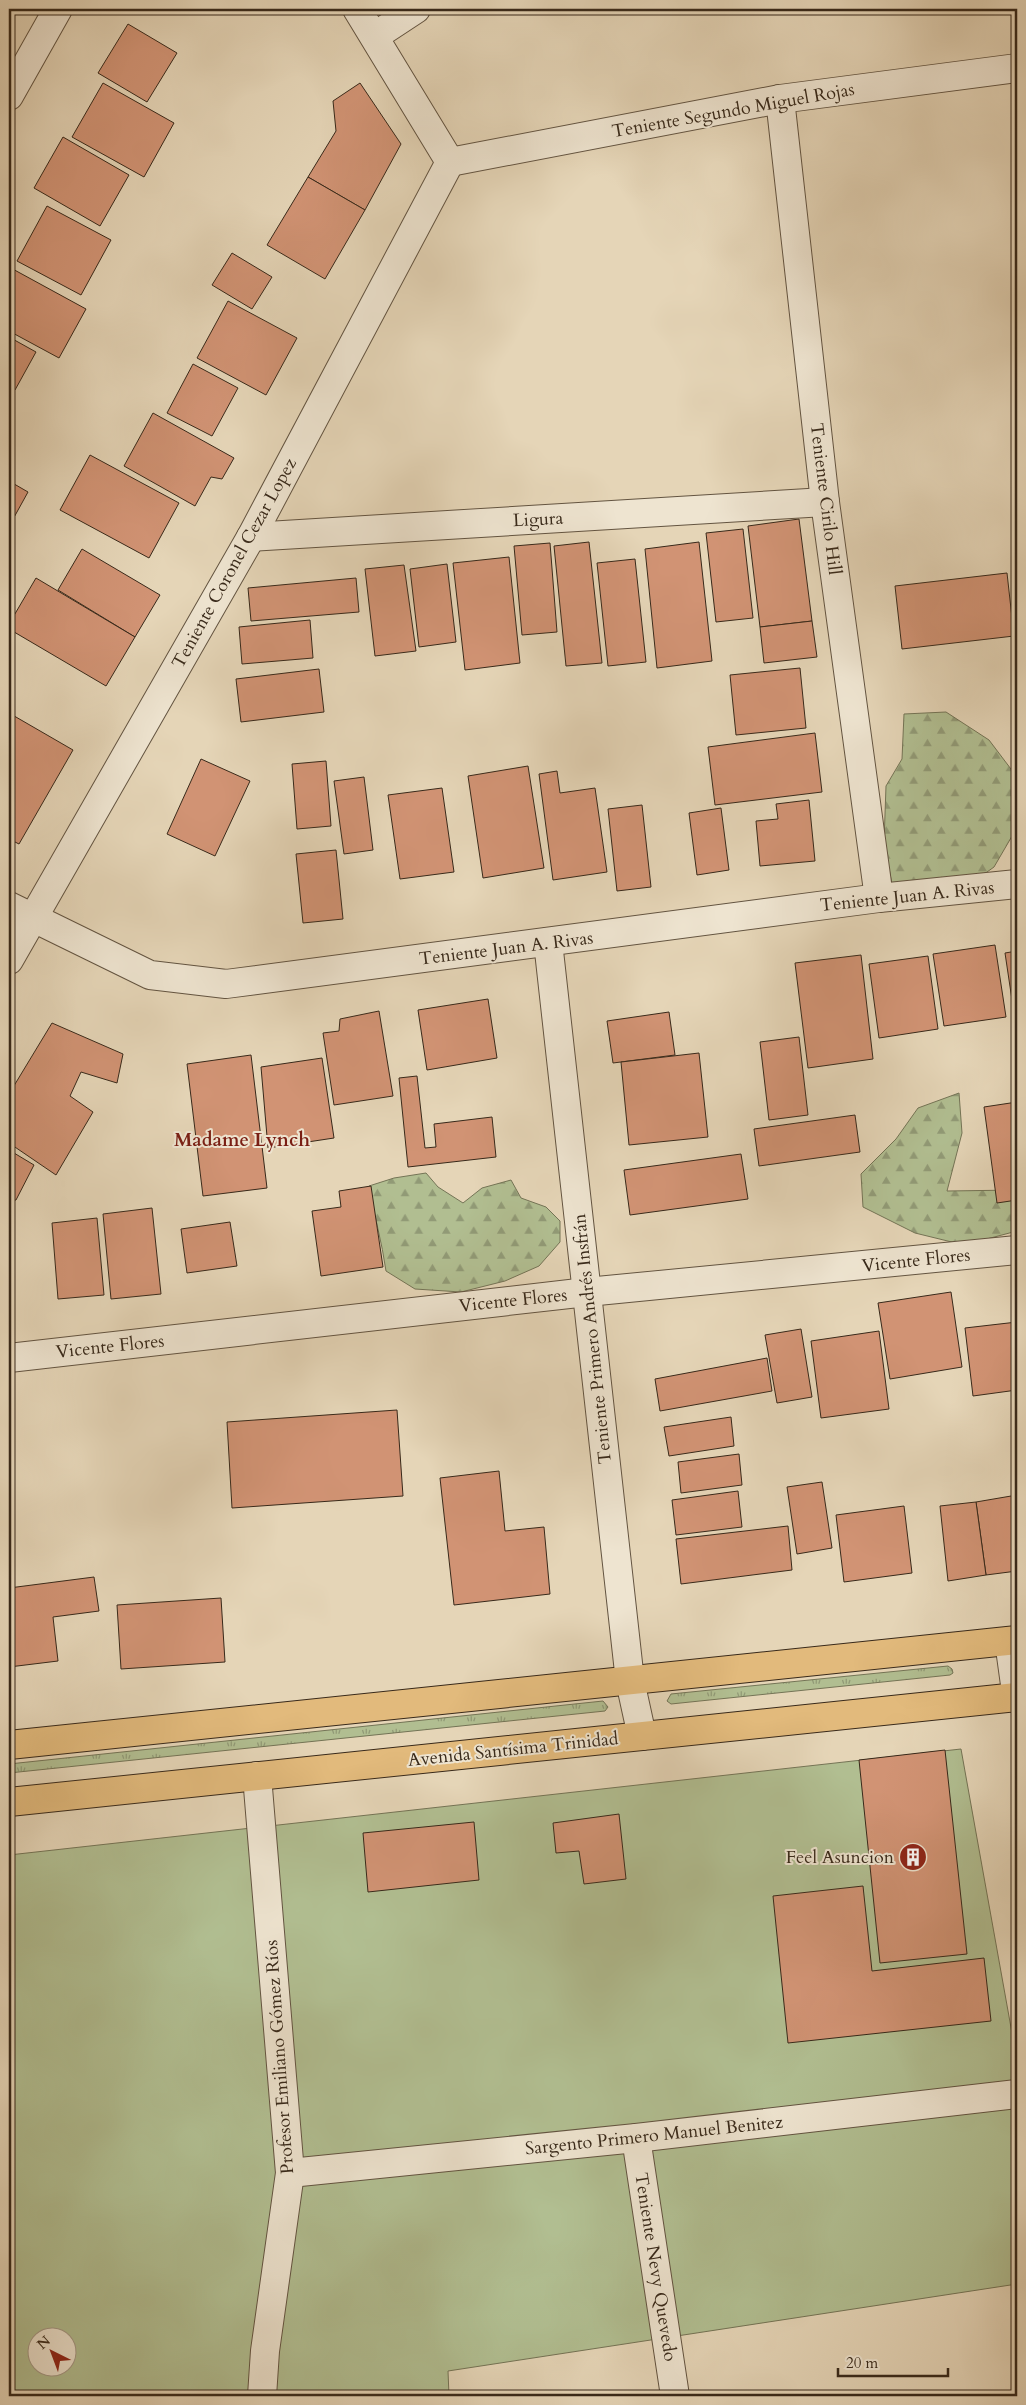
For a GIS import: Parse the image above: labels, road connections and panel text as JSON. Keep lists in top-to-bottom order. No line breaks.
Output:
{"streets":{"main road":["Avenida Santísima Trinidad"],"street":["Teniente Segundo Miguel Rojas","Teniente Cirilo Hill","Ligura","Teniente Coronel Cezar Lopez","Teniente Juan A. Rivas","Vicente Flores","Teniente Primero Andrés Insfrán","Profesor Emiliano Gómez Ríos","Sargento Primero Manuel Benitez","Teniente Nevy Quevedo"]},"crossings":[["Teniente Segundo Miguel Rojas","Teniente Cirilo Hill"],["Teniente Segundo Miguel Rojas","Teniente Coronel Cezar Lopez"],["Teniente Cirilo Hill","Ligura"],["Teniente Cirilo Hill","Teniente Juan A. Rivas"],["Ligura","Teniente Coronel Cezar Lopez"],["Teniente Coronel Cezar Lopez","Teniente Juan A. Rivas"],["Teniente Juan A. Rivas","Teniente Primero Andrés Insfrán"],["Vicente Flores","Teniente Primero Andrés Insfrán"],["Teniente Primero Andrés Insfrán","Avenida Santísima Trinidad"],["Avenida Santísima Trinidad","Profesor Emiliano Gómez Ríos"],["Profesor Emiliano Gómez Ríos","Sargento Primero Manuel Benitez"],["Sargento Primero Manuel Benitez","Teniente Nevy Quevedo"]],"districts":["Madame Lynch"],"places":{"building":["Feel Asuncion"]},"scale_bar":"20 m","north":"top left"}
